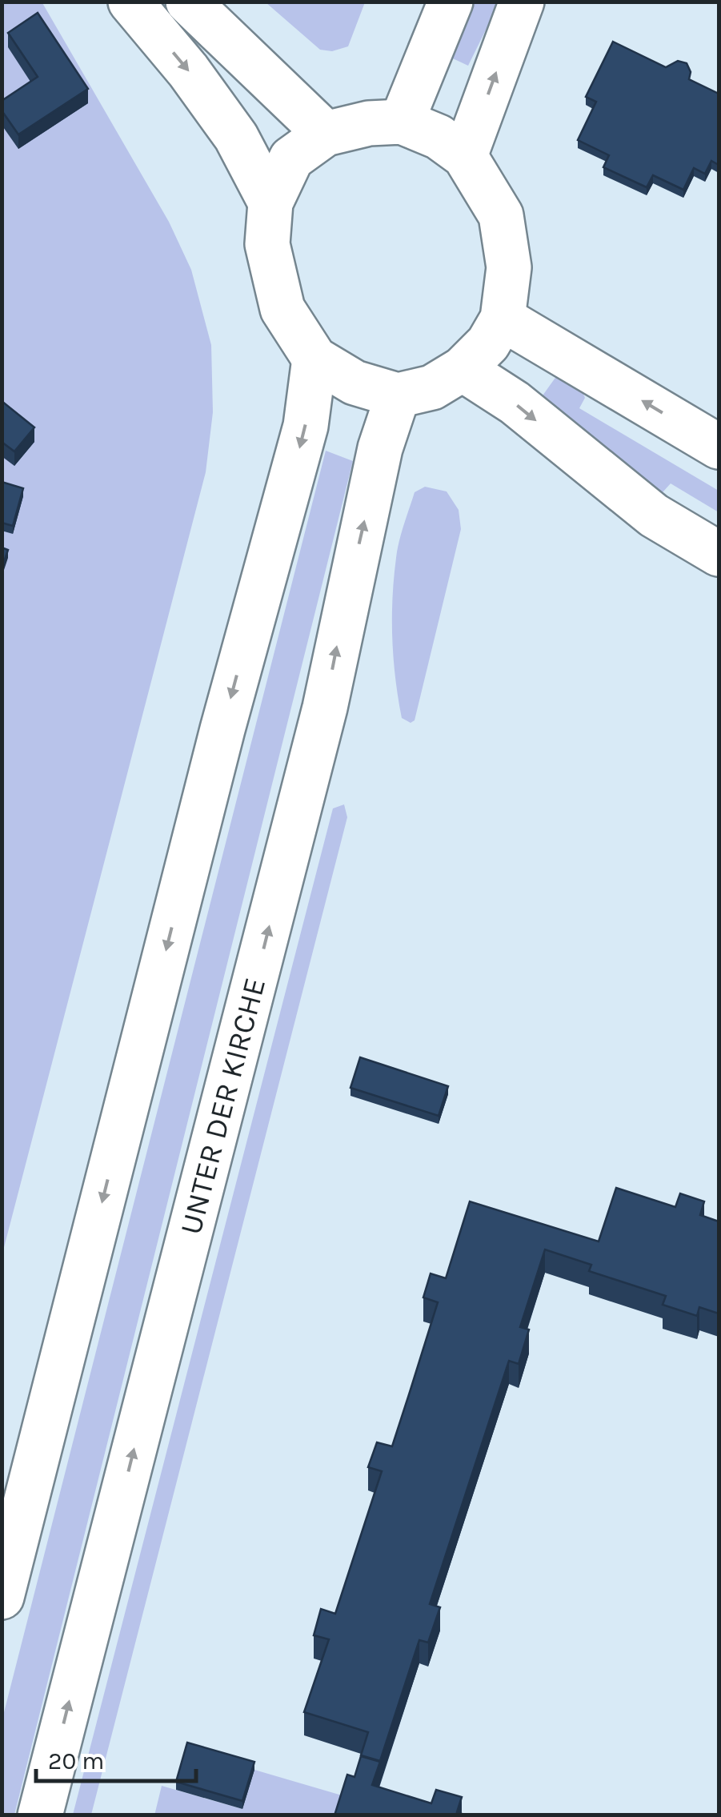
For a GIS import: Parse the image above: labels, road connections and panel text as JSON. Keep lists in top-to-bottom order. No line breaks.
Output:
{"streets":{"main road":["UNTER DER KIRCHE"]},"scale_bar":"20 m"}
